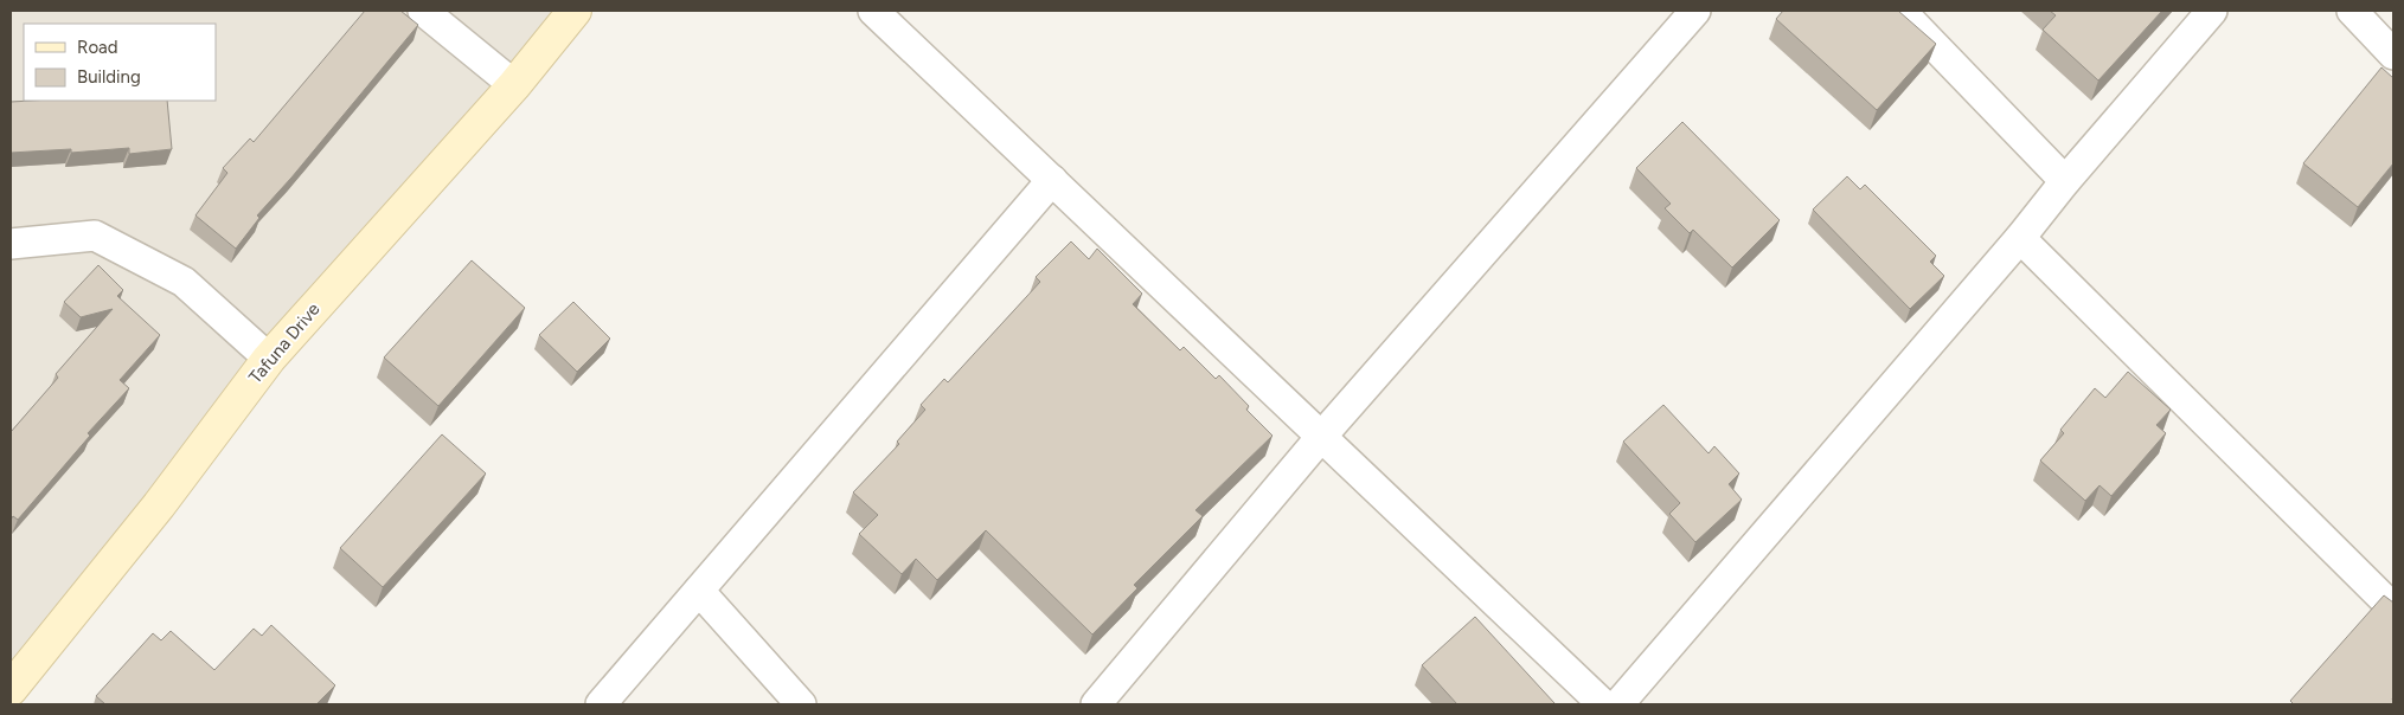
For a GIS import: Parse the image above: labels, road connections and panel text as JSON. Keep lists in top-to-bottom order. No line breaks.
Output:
{"streets":{"main road":["Tafuna Drive"]},"legend":["Road","Building"]}
